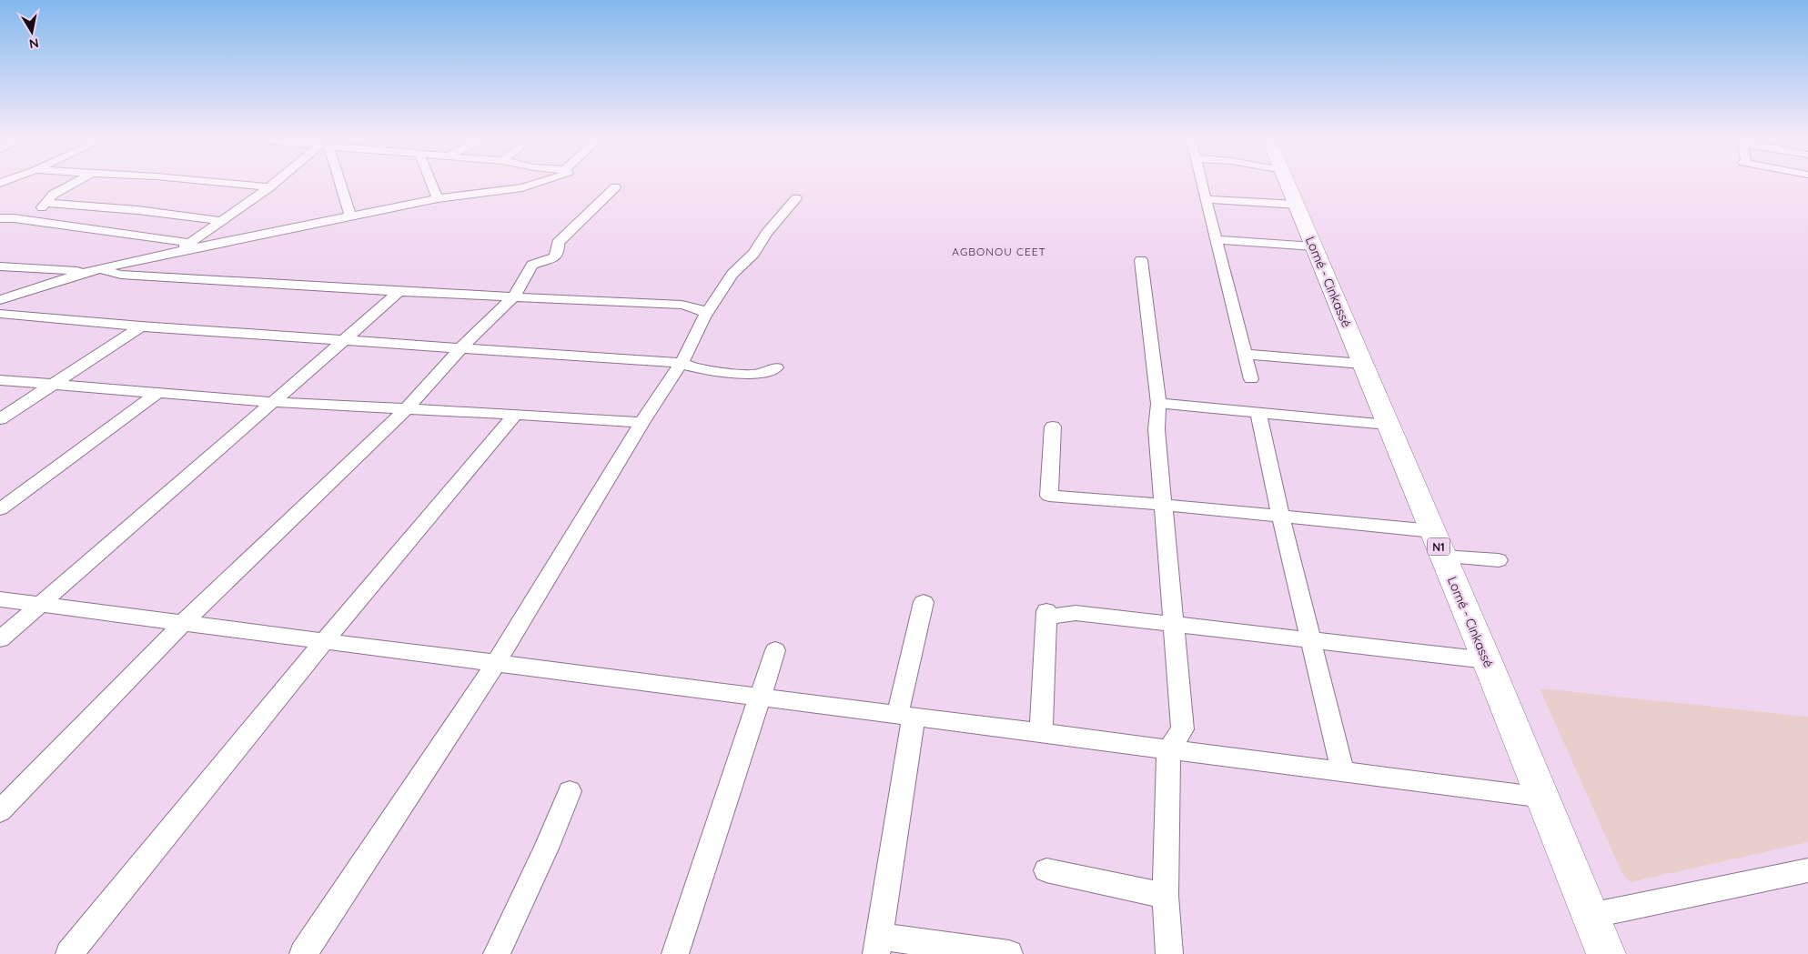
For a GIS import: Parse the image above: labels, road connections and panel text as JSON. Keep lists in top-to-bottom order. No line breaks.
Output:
{"streets":{"highway":["Lomé - Cinkassé","N1"]},"districts":["AGBONOU CEET"],"north":"bottom"}
